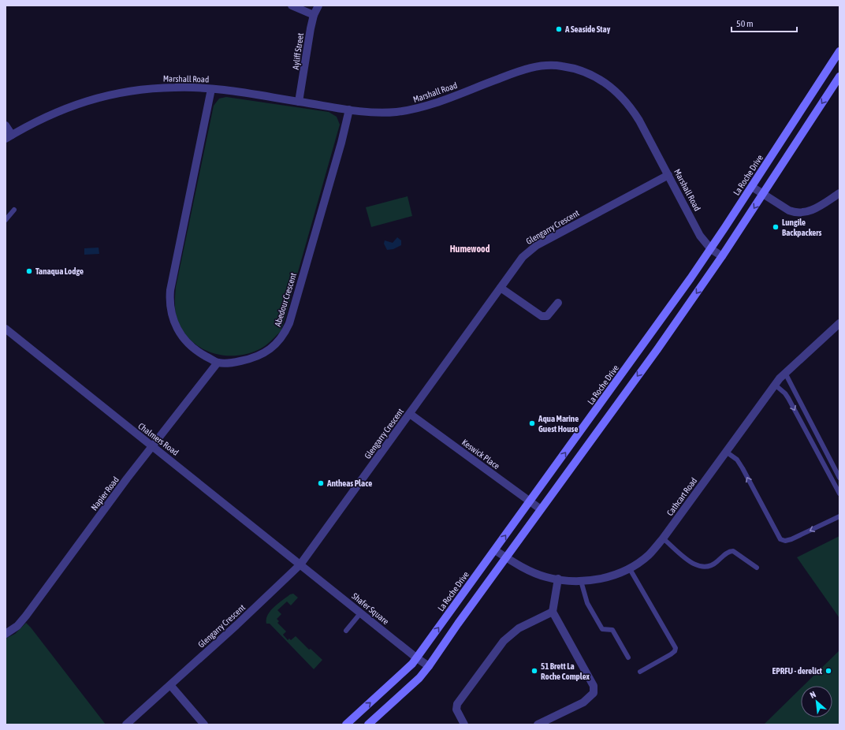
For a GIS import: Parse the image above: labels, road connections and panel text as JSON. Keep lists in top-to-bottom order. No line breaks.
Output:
{"streets":{"street":["Ayliff Street","Marshall Road","La Roche Drive","Glengarry Crescent","Abedour Crescent","Chalmers Road","Keswick Place","Napier Road","Cathcart Road","Shafer Square"]},"crossings":[["Ayliff Street","Marshall Road"],["Marshall Road","La Roche Drive"],["Marshall Road","Glengarry Crescent"],["Marshall Road","Abedour Crescent"],["La Roche Drive","Keswick Place"],["La Roche Drive","Cathcart Road"],["La Roche Drive","Shafer Square"],["Glengarry Crescent","Chalmers Road"],["Glengarry Crescent","Keswick Place"],["Glengarry Crescent","Shafer Square"],["Abedour Crescent","Napier Road"],["Chalmers Road","Napier Road"],["Chalmers Road","Shafer Square"]],"districts":["Humewood"],"places":["A Seaside Stay","Lungile Backpackers","Tanaqua Lodge","Aqua Marine Guest House","Antheas Place","51 Brett La Roche Complex","EPRFU - derelict"],"scale_bar":"50 m","north":"top left"}
